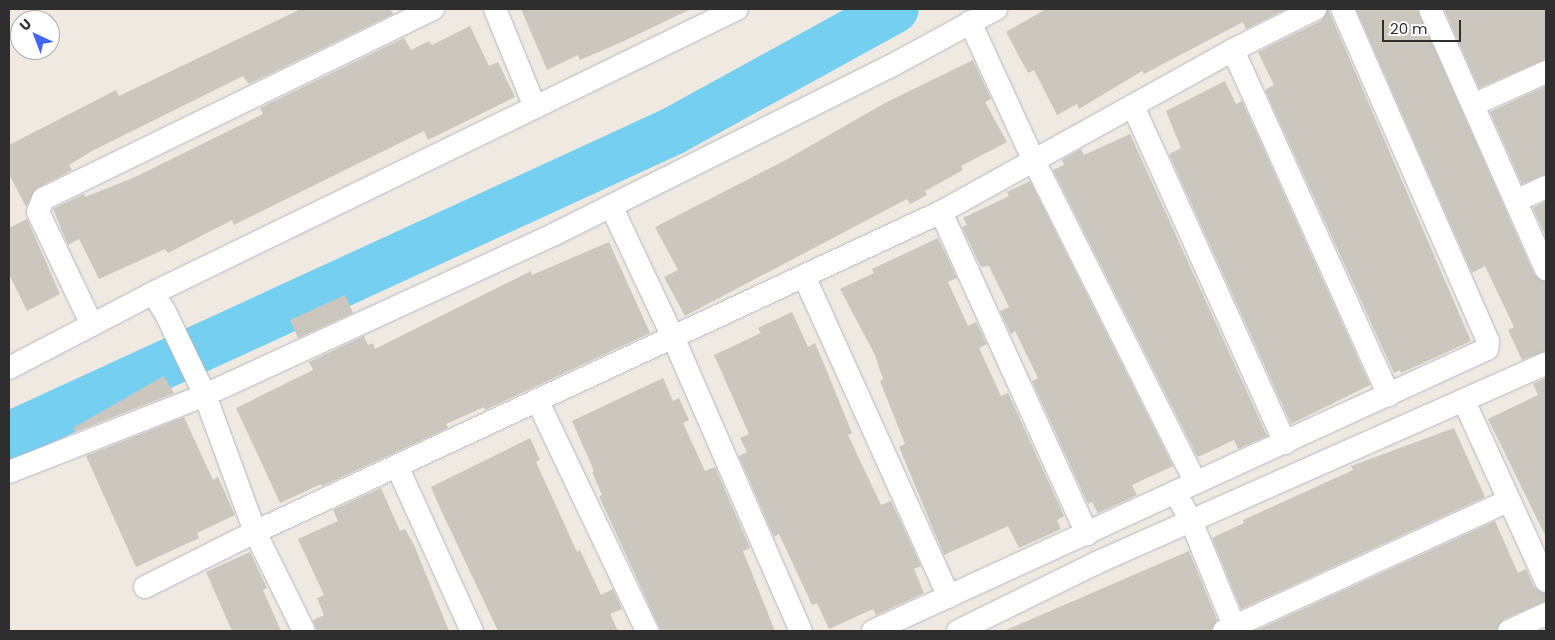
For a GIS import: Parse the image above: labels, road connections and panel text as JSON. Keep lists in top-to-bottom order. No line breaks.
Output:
{"scale_bar":"20 m","north":"top left"}
